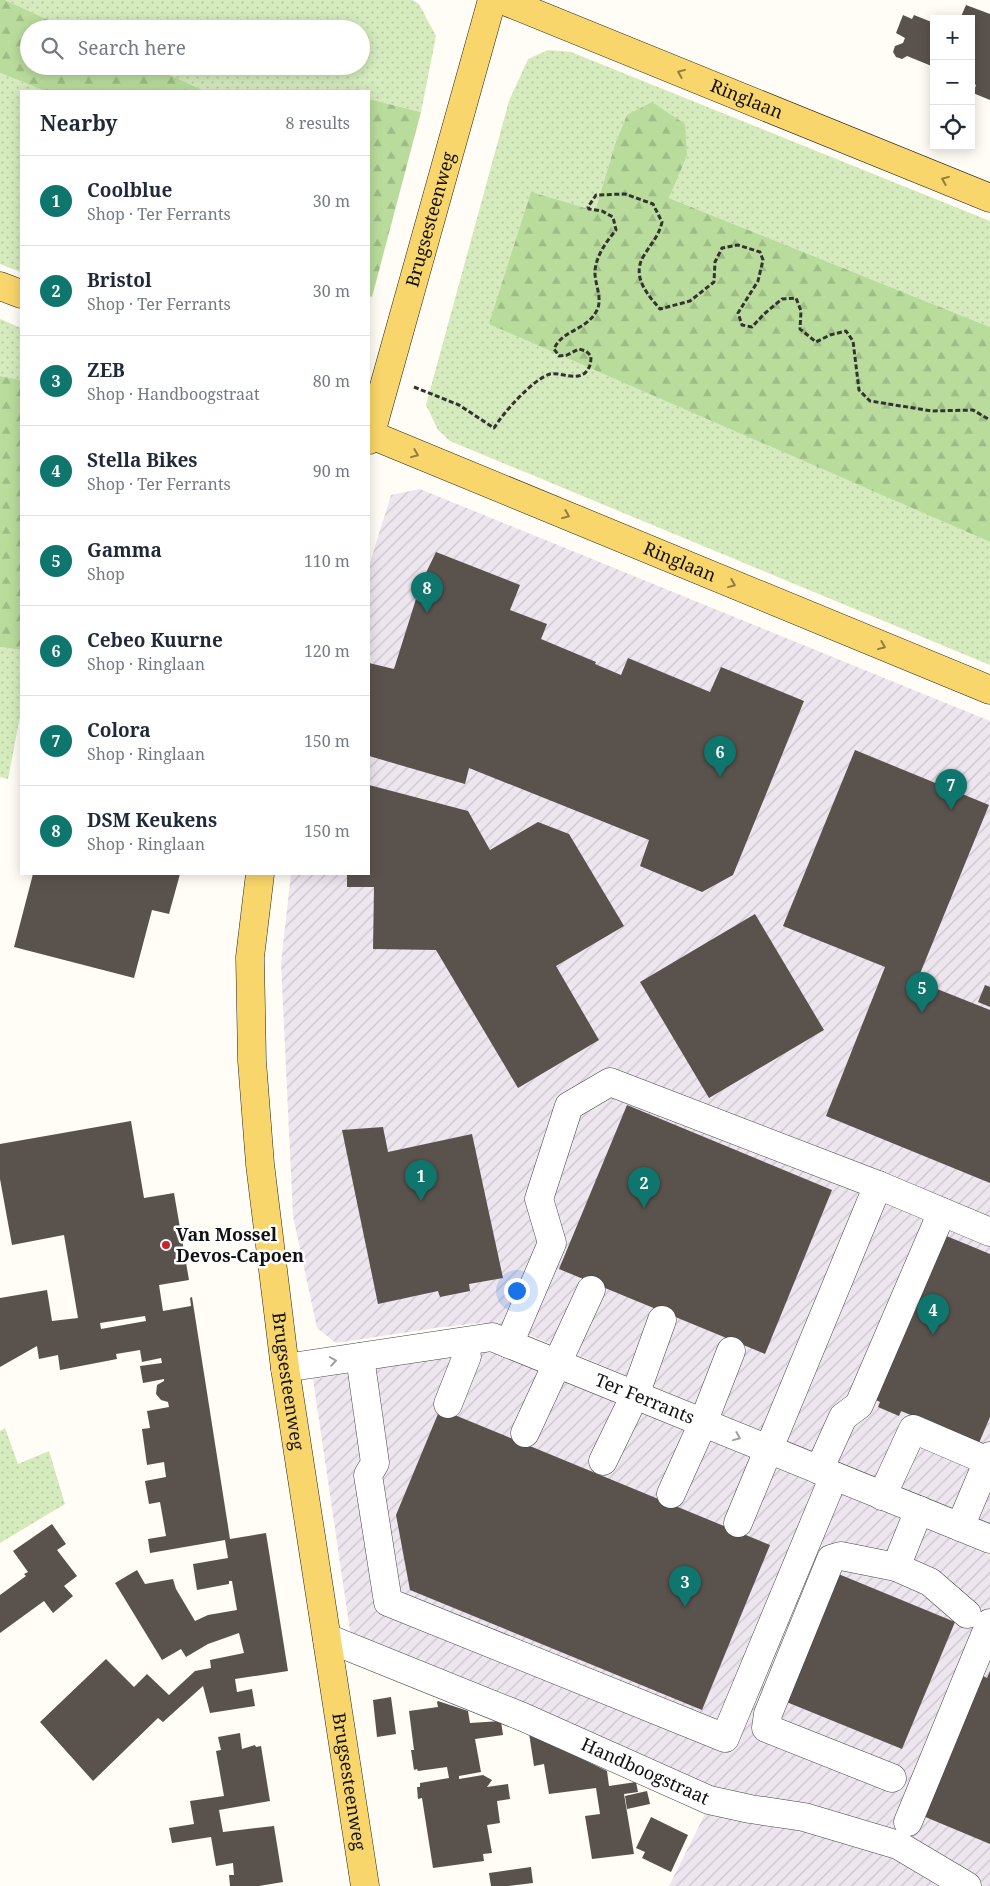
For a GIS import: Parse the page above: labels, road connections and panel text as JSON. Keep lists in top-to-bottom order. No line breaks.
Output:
{"streets":{"main road":["Ringlaan","Brugsesteenweg"],"street":["Ter Ferrants","Handboogstraat"]},"crossings":[["Brugsesteenweg","Ter Ferrants"],["Brugsesteenweg","Handboogstraat"]],"places":["Van Mossel Devos-Capoen"],"page":{"map_buttons":["+","−"],"search":"Search here","heading":["Nearby","8 results"],"list":[{"mark":"1","name":"Coolblue","note":"Shop · Ter Ferrants","value":"30 m"},{"mark":"2","name":"Bristol","note":"Shop · Ter Ferrants","value":"30 m"},{"mark":"3","name":"ZEB","note":"Shop · Handboogstraat","value":"80 m"},{"mark":"4","name":"Stella Bikes","note":"Shop · Ter Ferrants","value":"90 m"},{"mark":"5","name":"Gamma","note":"Shop","value":"110 m"},{"mark":"6","name":"Cebeo Kuurne","note":"Shop · Ringlaan","value":"120 m"},{"mark":"7","name":"Colora","note":"Shop · Ringlaan","value":"150 m"},{"mark":"8","name":"DSM Keukens","note":"Shop · Ringlaan","value":"150 m"}],"pins":["8","6","7","5","1","2","4","3"]}}
